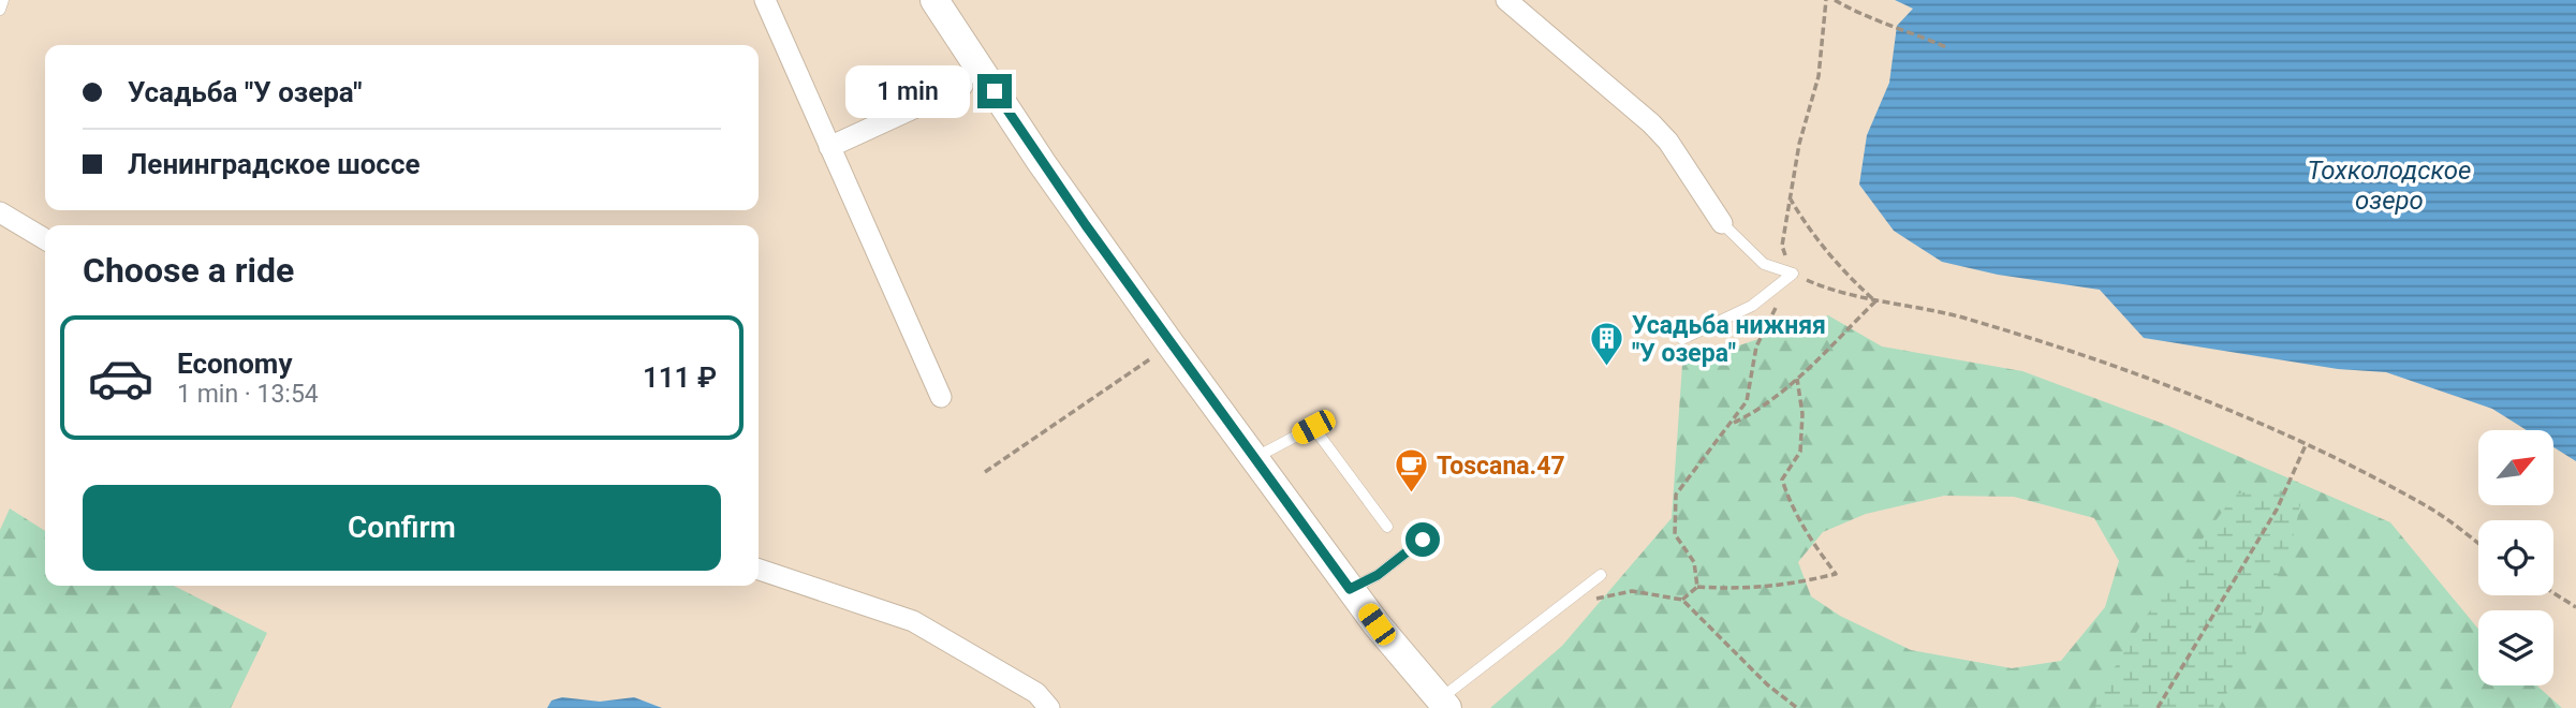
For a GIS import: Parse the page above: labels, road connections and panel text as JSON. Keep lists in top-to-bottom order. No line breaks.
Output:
{"water":["Тохколодское озеро"],"places":{"building":["Усадьба нижняя \"У озера\""],"cafe":["Toscana.47"]},"north":"top right","page":{"banner":["Усадьба \"У озера\"","Ленинградское шоссе"],"bubble":"1 min","heading":"Choose a ride","list":[{"name":"Economy","note":"1 min · 13:54","value":"111 ₽"}],"buttons":"Confirm"}}
